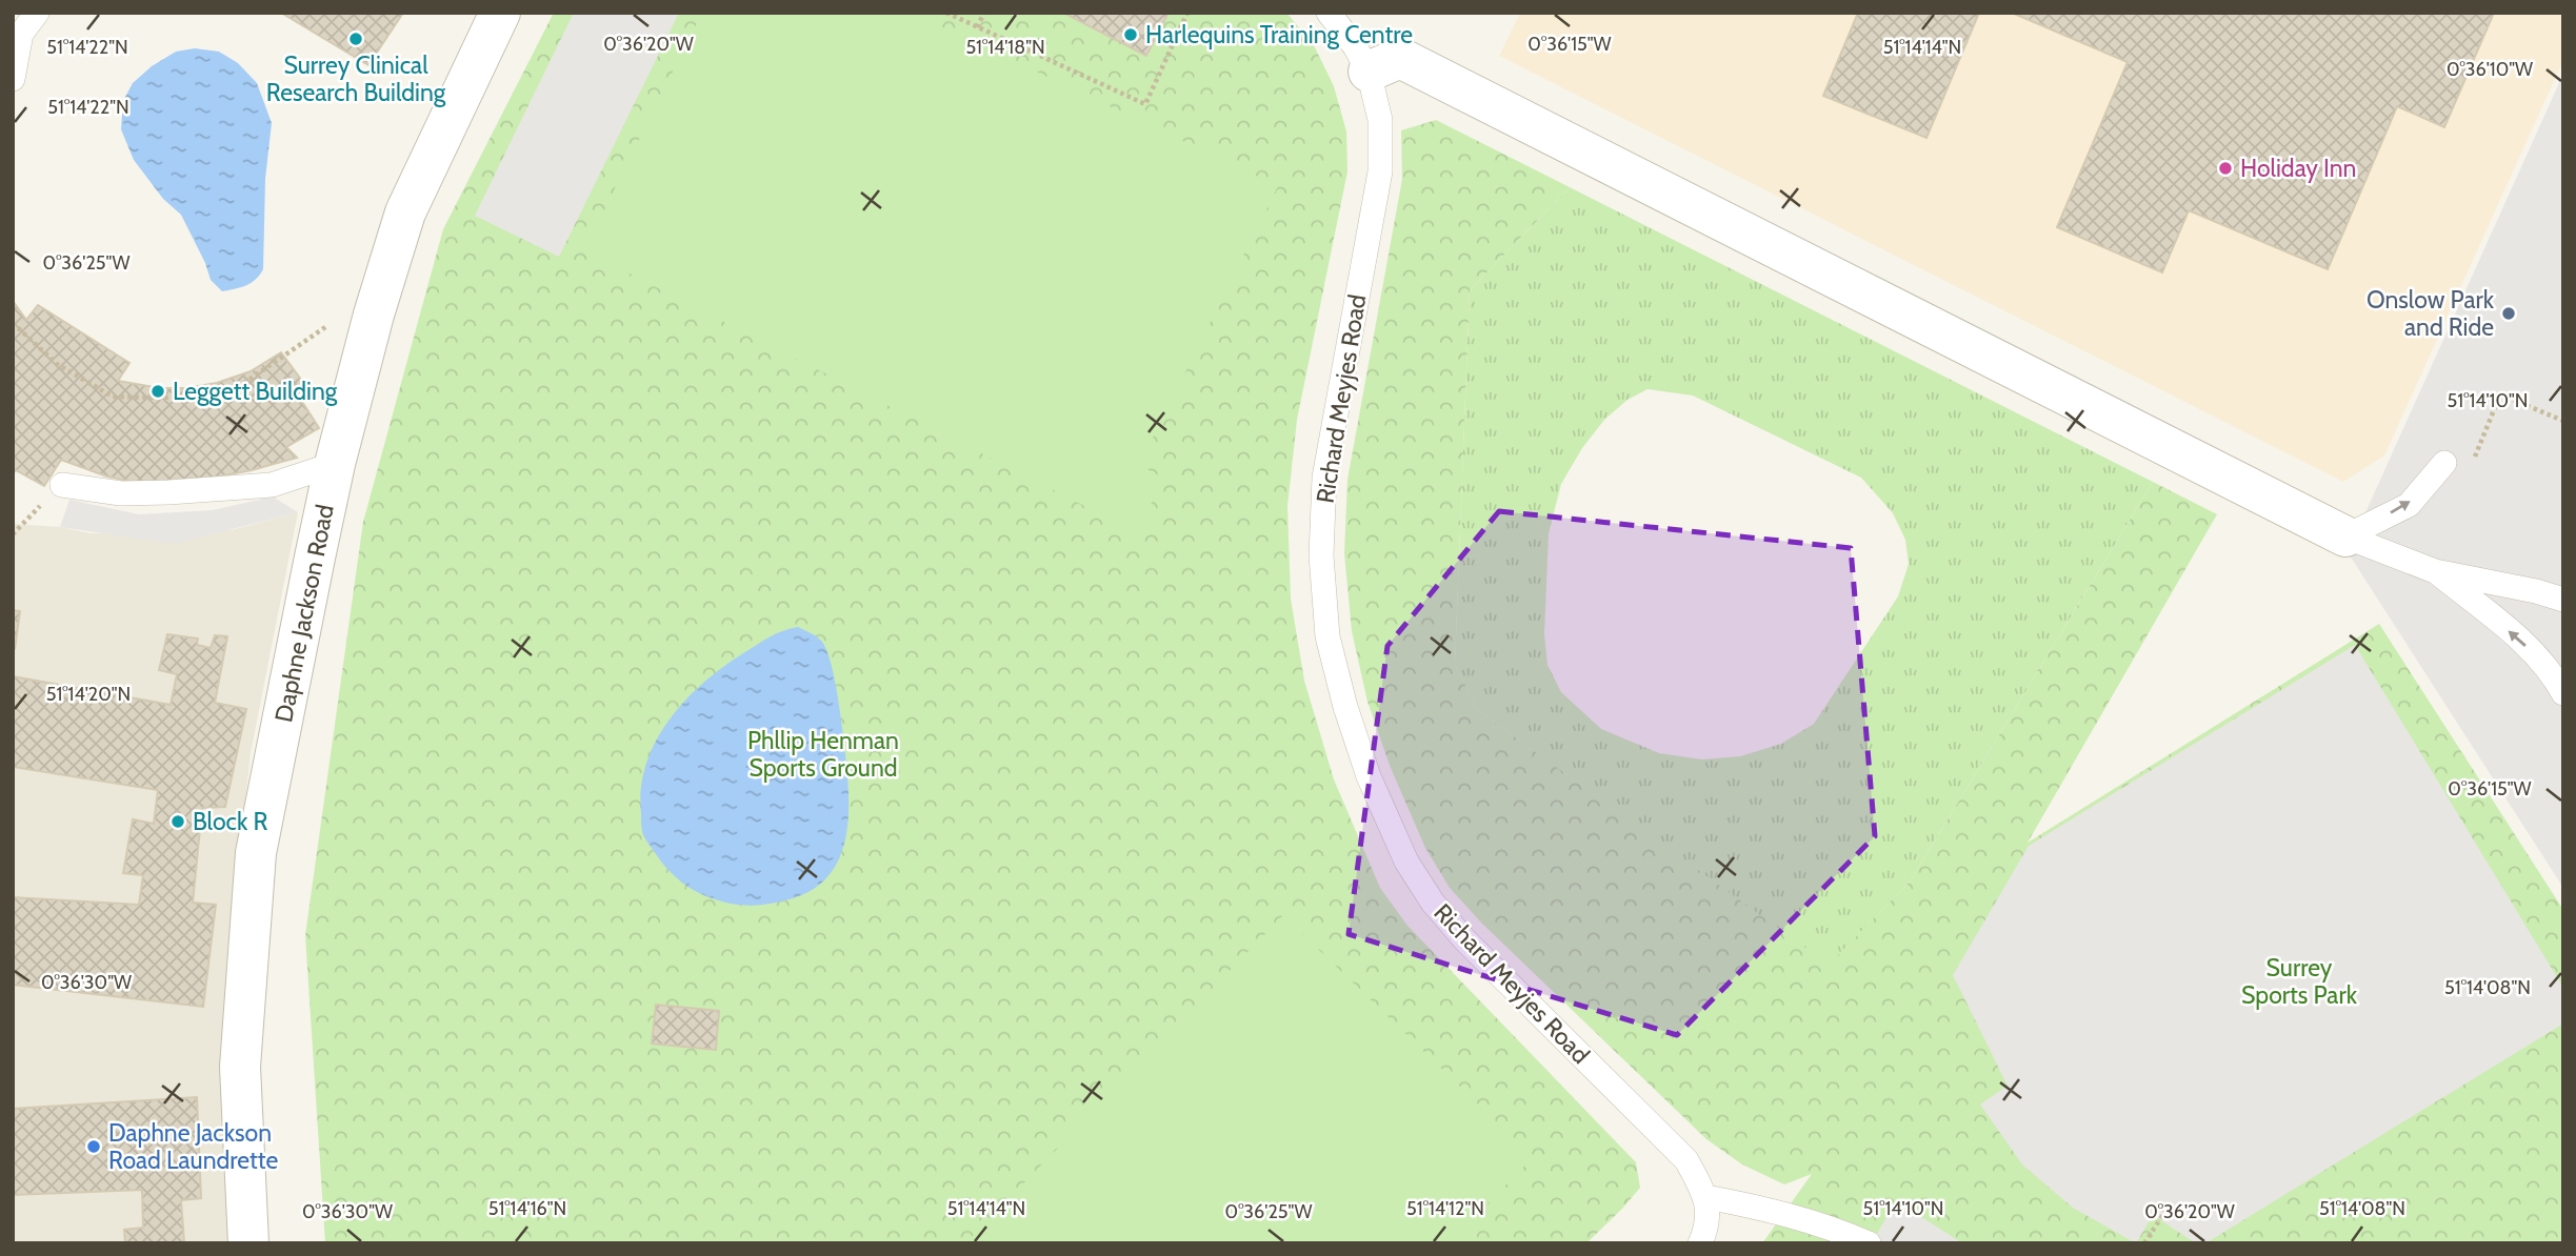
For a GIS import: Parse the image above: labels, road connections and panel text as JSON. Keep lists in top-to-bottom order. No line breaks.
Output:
{"streets":{"street":["Daphne Jackson Road"],"lane":["Richard Meyjes Road"]},"parks":["Phllip Henman Sports Ground","Surrey Sports Park"],"places":["Harlequins Training Centre","Surrey Clinical Research Building","Holiday Inn","Onslow Park and Ride","Leggett Building","Block R","Daphne Jackson Road Laundrette"],"coordinates":["0°36'20\"W","0°36'15\"W","51°14'22\"N","51°14'18\"N","51°14'14\"N","0°36'10\"W","0°36'25\"W","51°14'10\"N","51°14'20\"N","0°36'30\"W","51°14'08\"N","51°14'16\"N","51°14'12\"N"]}
